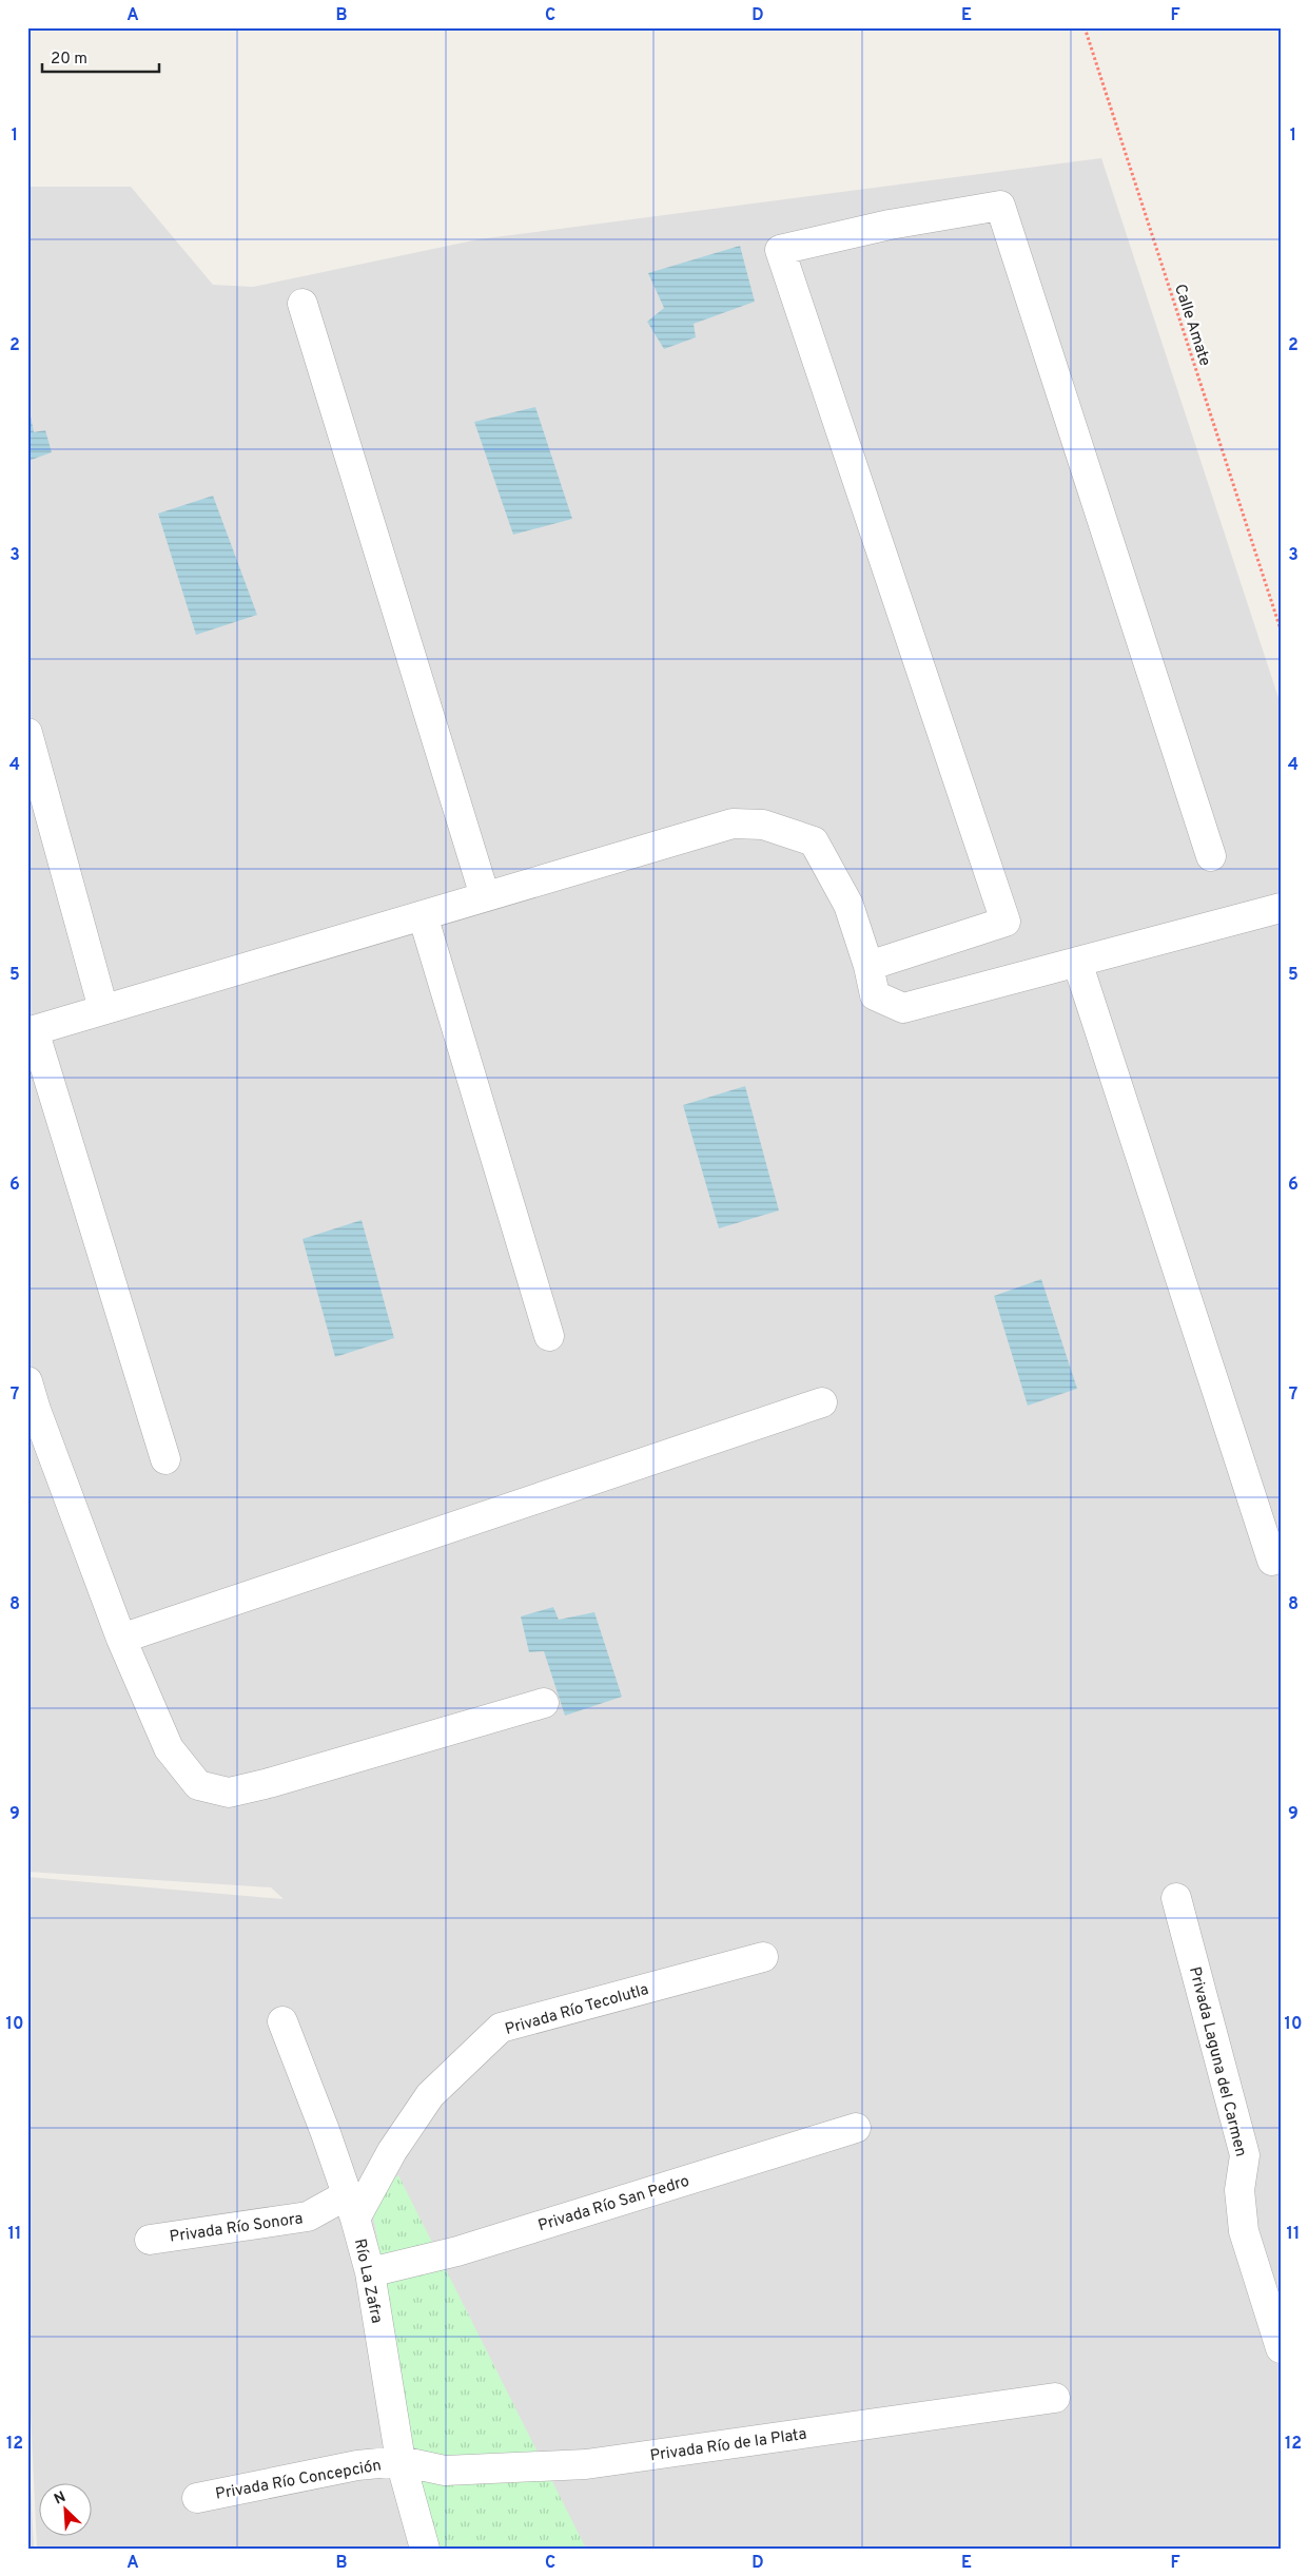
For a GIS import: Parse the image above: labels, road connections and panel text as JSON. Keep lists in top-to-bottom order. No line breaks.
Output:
{"streets":{"street":["Privada Río Tecolutla","Privada Laguna del Carmen","Privada Río San Pedro","Privada Río Sonora","Río La Zafra","Privada Río de la Plata","Privada Río Concepción"],"path":["Calle Amate"]},"crossings":[["Privada Río Tecolutla","Privada Río Sonora"],["Privada Río Tecolutla","Río La Zafra"],["Privada Río San Pedro","Río La Zafra"],["Privada Río Sonora","Río La Zafra"],["Río La Zafra","Privada Río de la Plata"],["Río La Zafra","Privada Río Concepción"],["Privada Río de la Plata","Privada Río Concepción"]],"scale_bar":"20 m","north":"top left","grid":{"columns":["A","B","C","D","E","F"],"rows":["1","2","3","4","5","6","7","8","9","10","11","12"]}}
